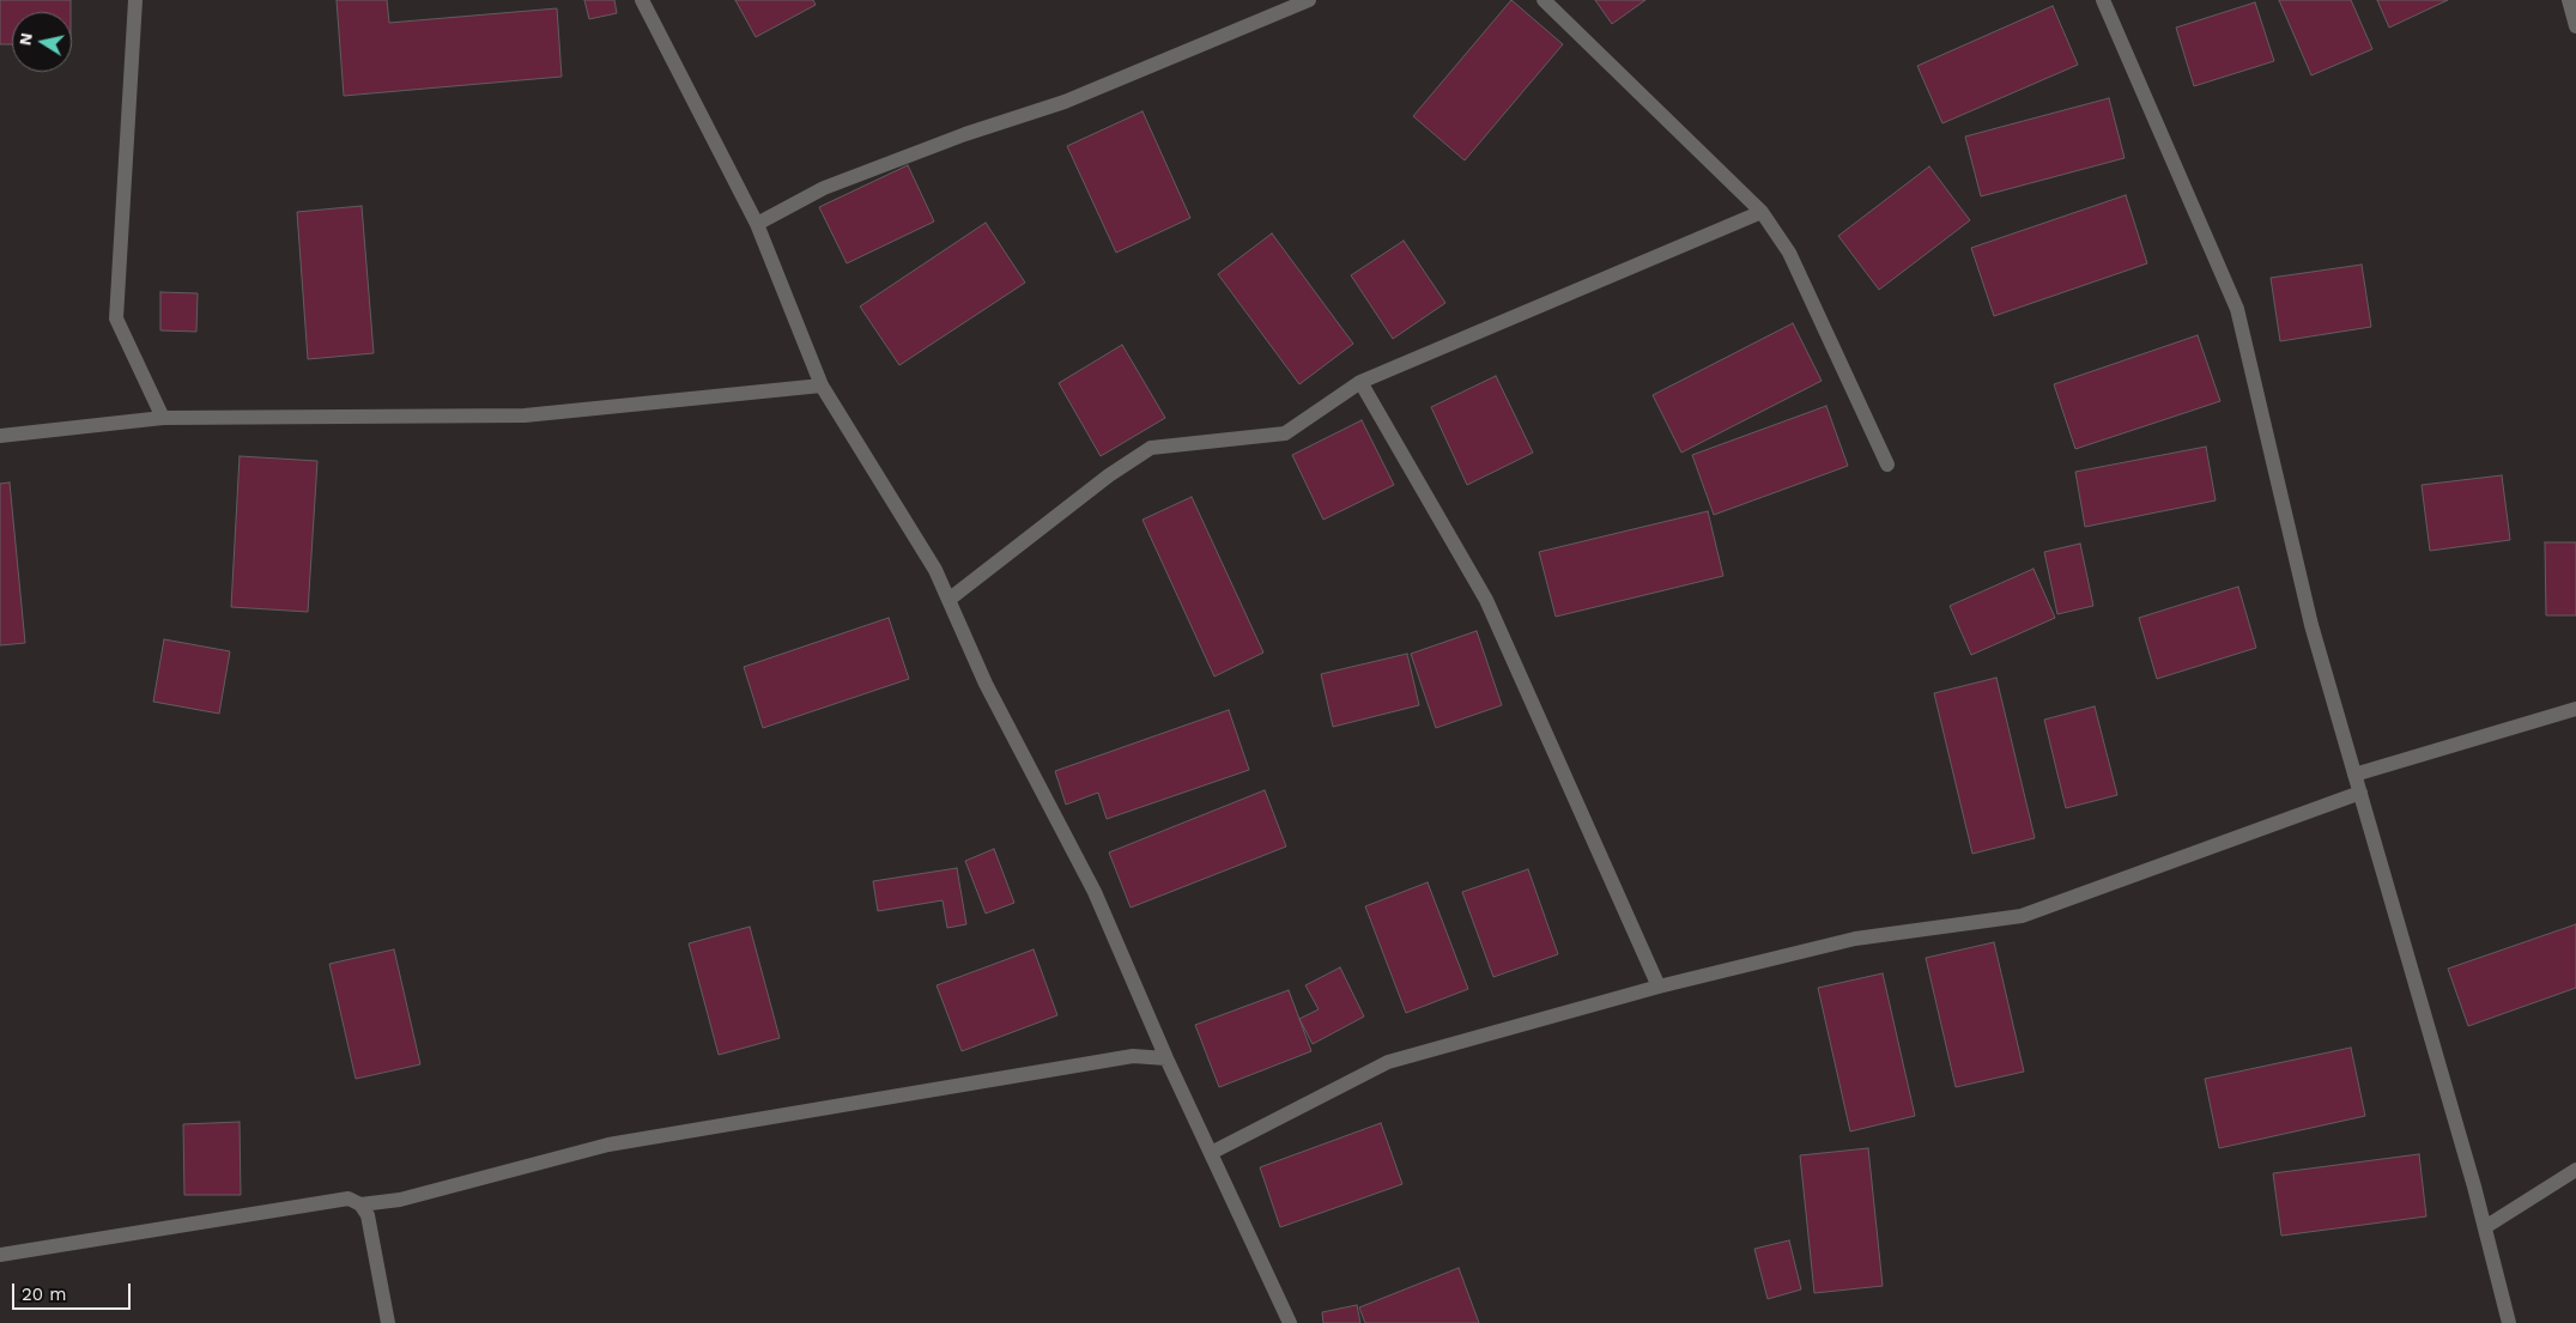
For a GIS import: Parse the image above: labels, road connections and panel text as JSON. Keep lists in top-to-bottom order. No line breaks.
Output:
{"scale_bar":"20 m","north":"left"}
